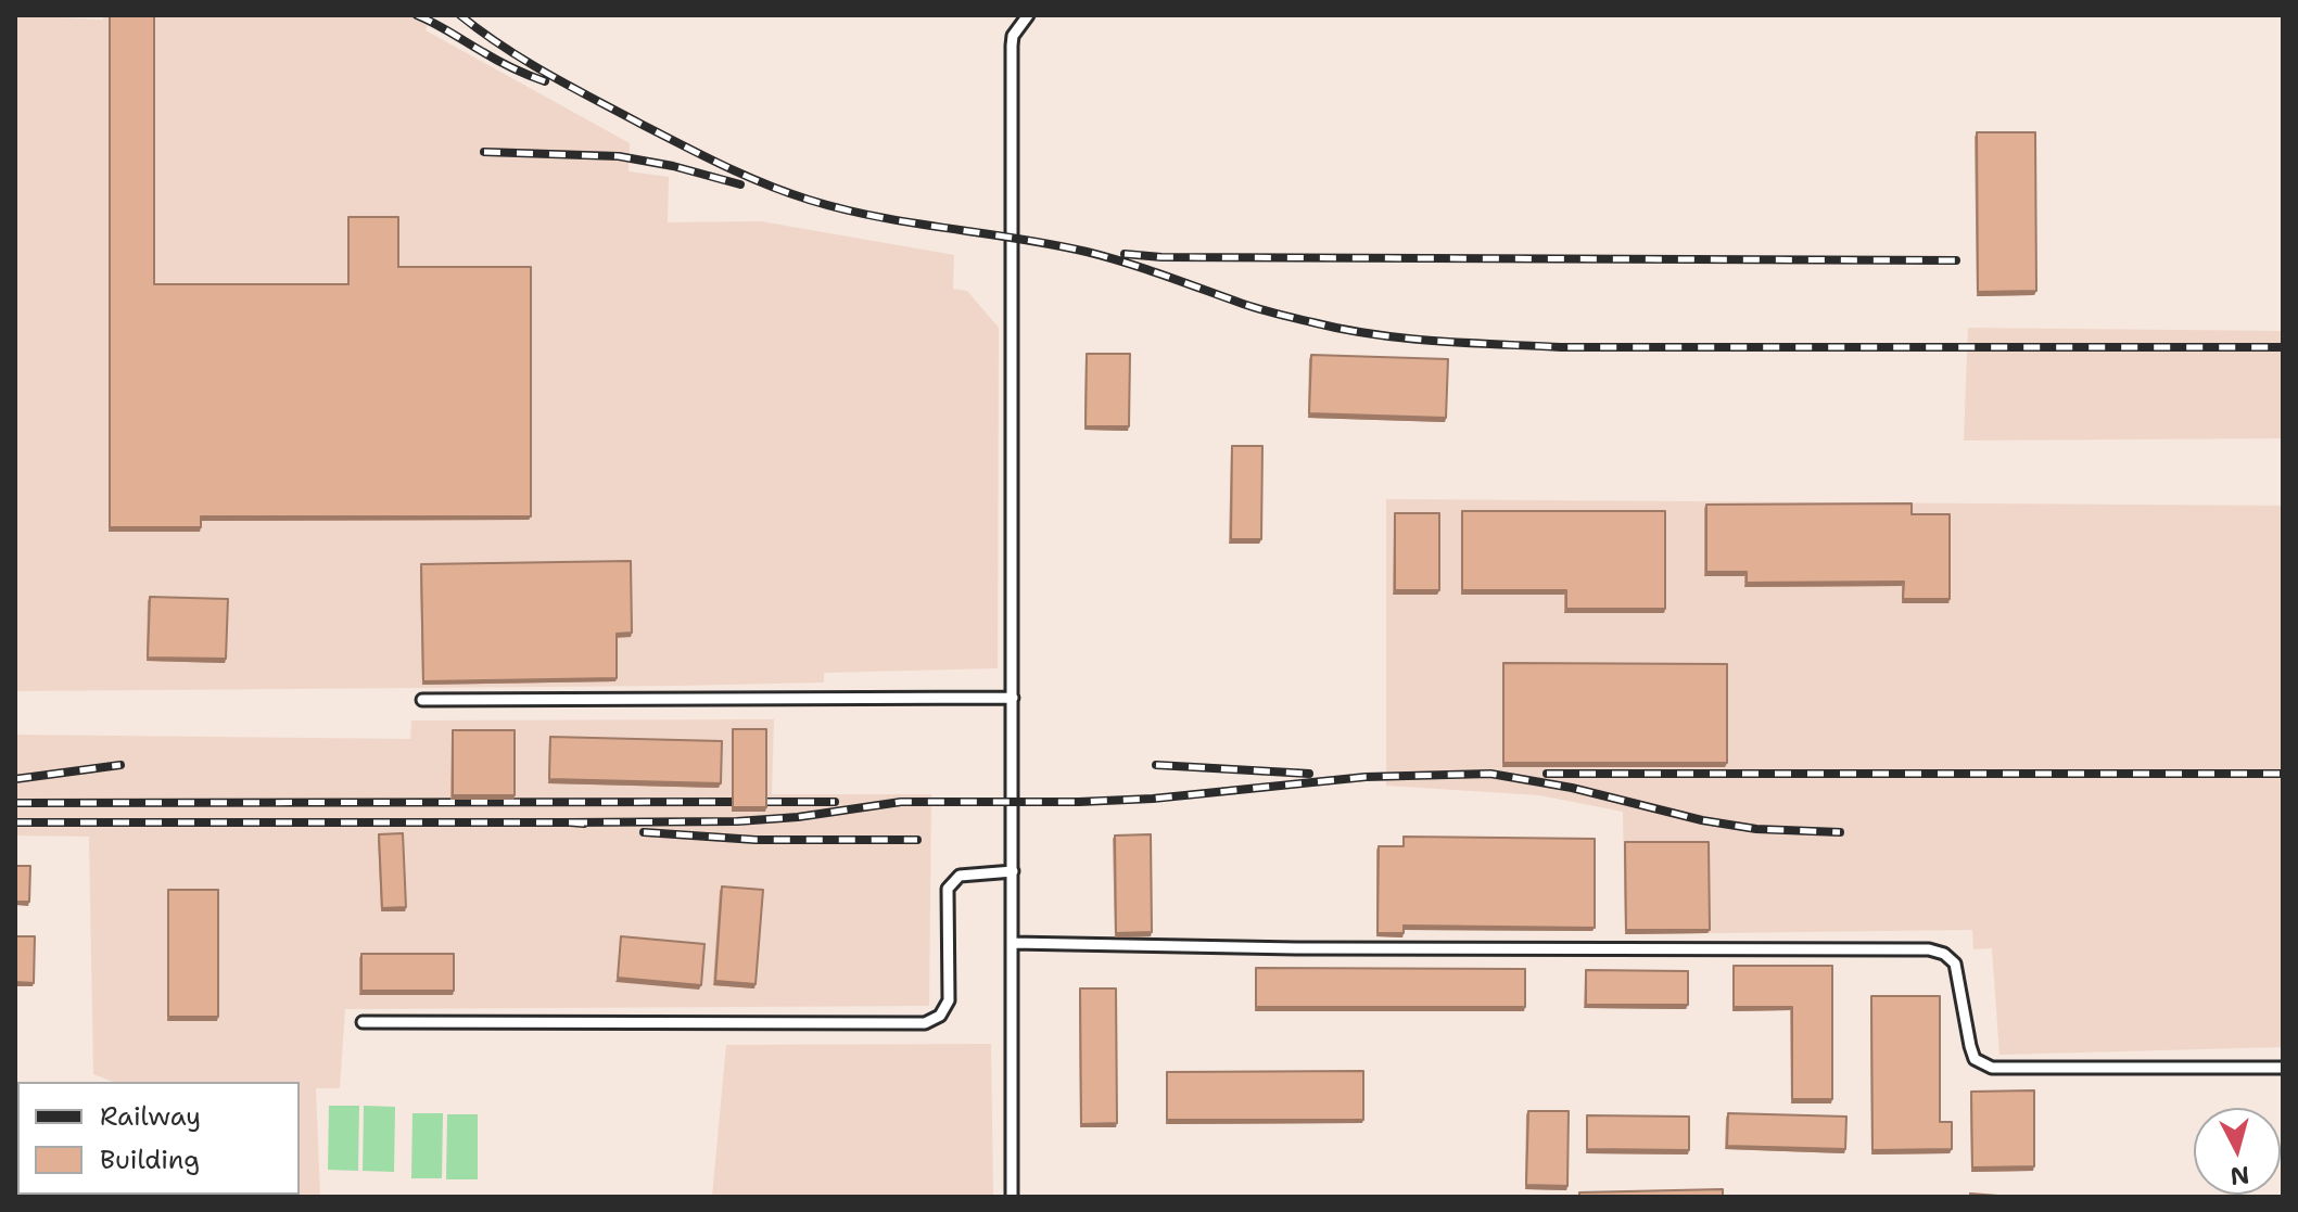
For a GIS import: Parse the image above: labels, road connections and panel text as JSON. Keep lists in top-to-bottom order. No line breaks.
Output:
{"legend":["Railway","Building"],"north":"bottom"}
